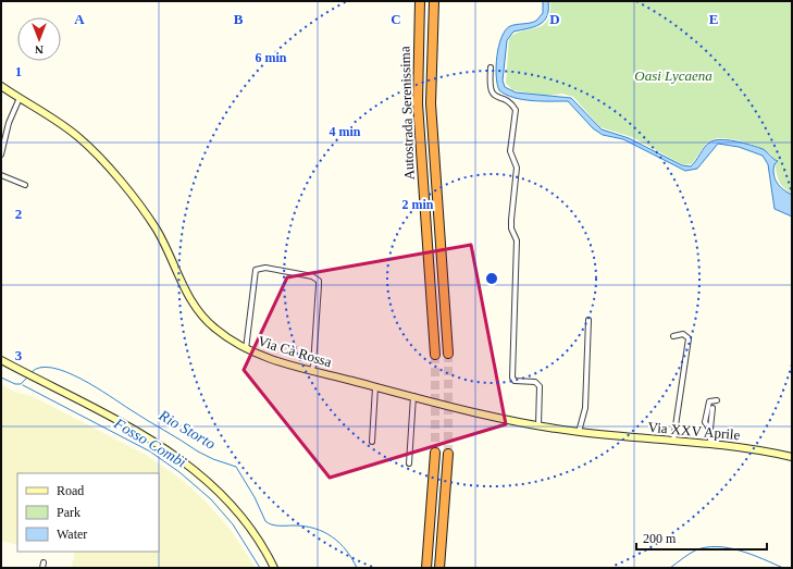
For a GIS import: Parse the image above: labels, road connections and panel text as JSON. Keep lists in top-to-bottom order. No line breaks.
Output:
{"streets":{"highway":["Autostrada Serenissima"],"main road":["Via Cà Rossa","Via XXV Aprile"]},"crossings":[["Via Cà Rossa","Via XXV Aprile"]],"water":["Rio Storto","Fosso Combi"],"parks":["Oasi Lycaena"],"legend":["Road","Park","Water"],"scale_bar":"200 m","north":"bottom","grid":{"columns":["A","B","C","D","E"],"rows":["1","2","3"]},"rings":["6 min","4 min","2 min"]}
